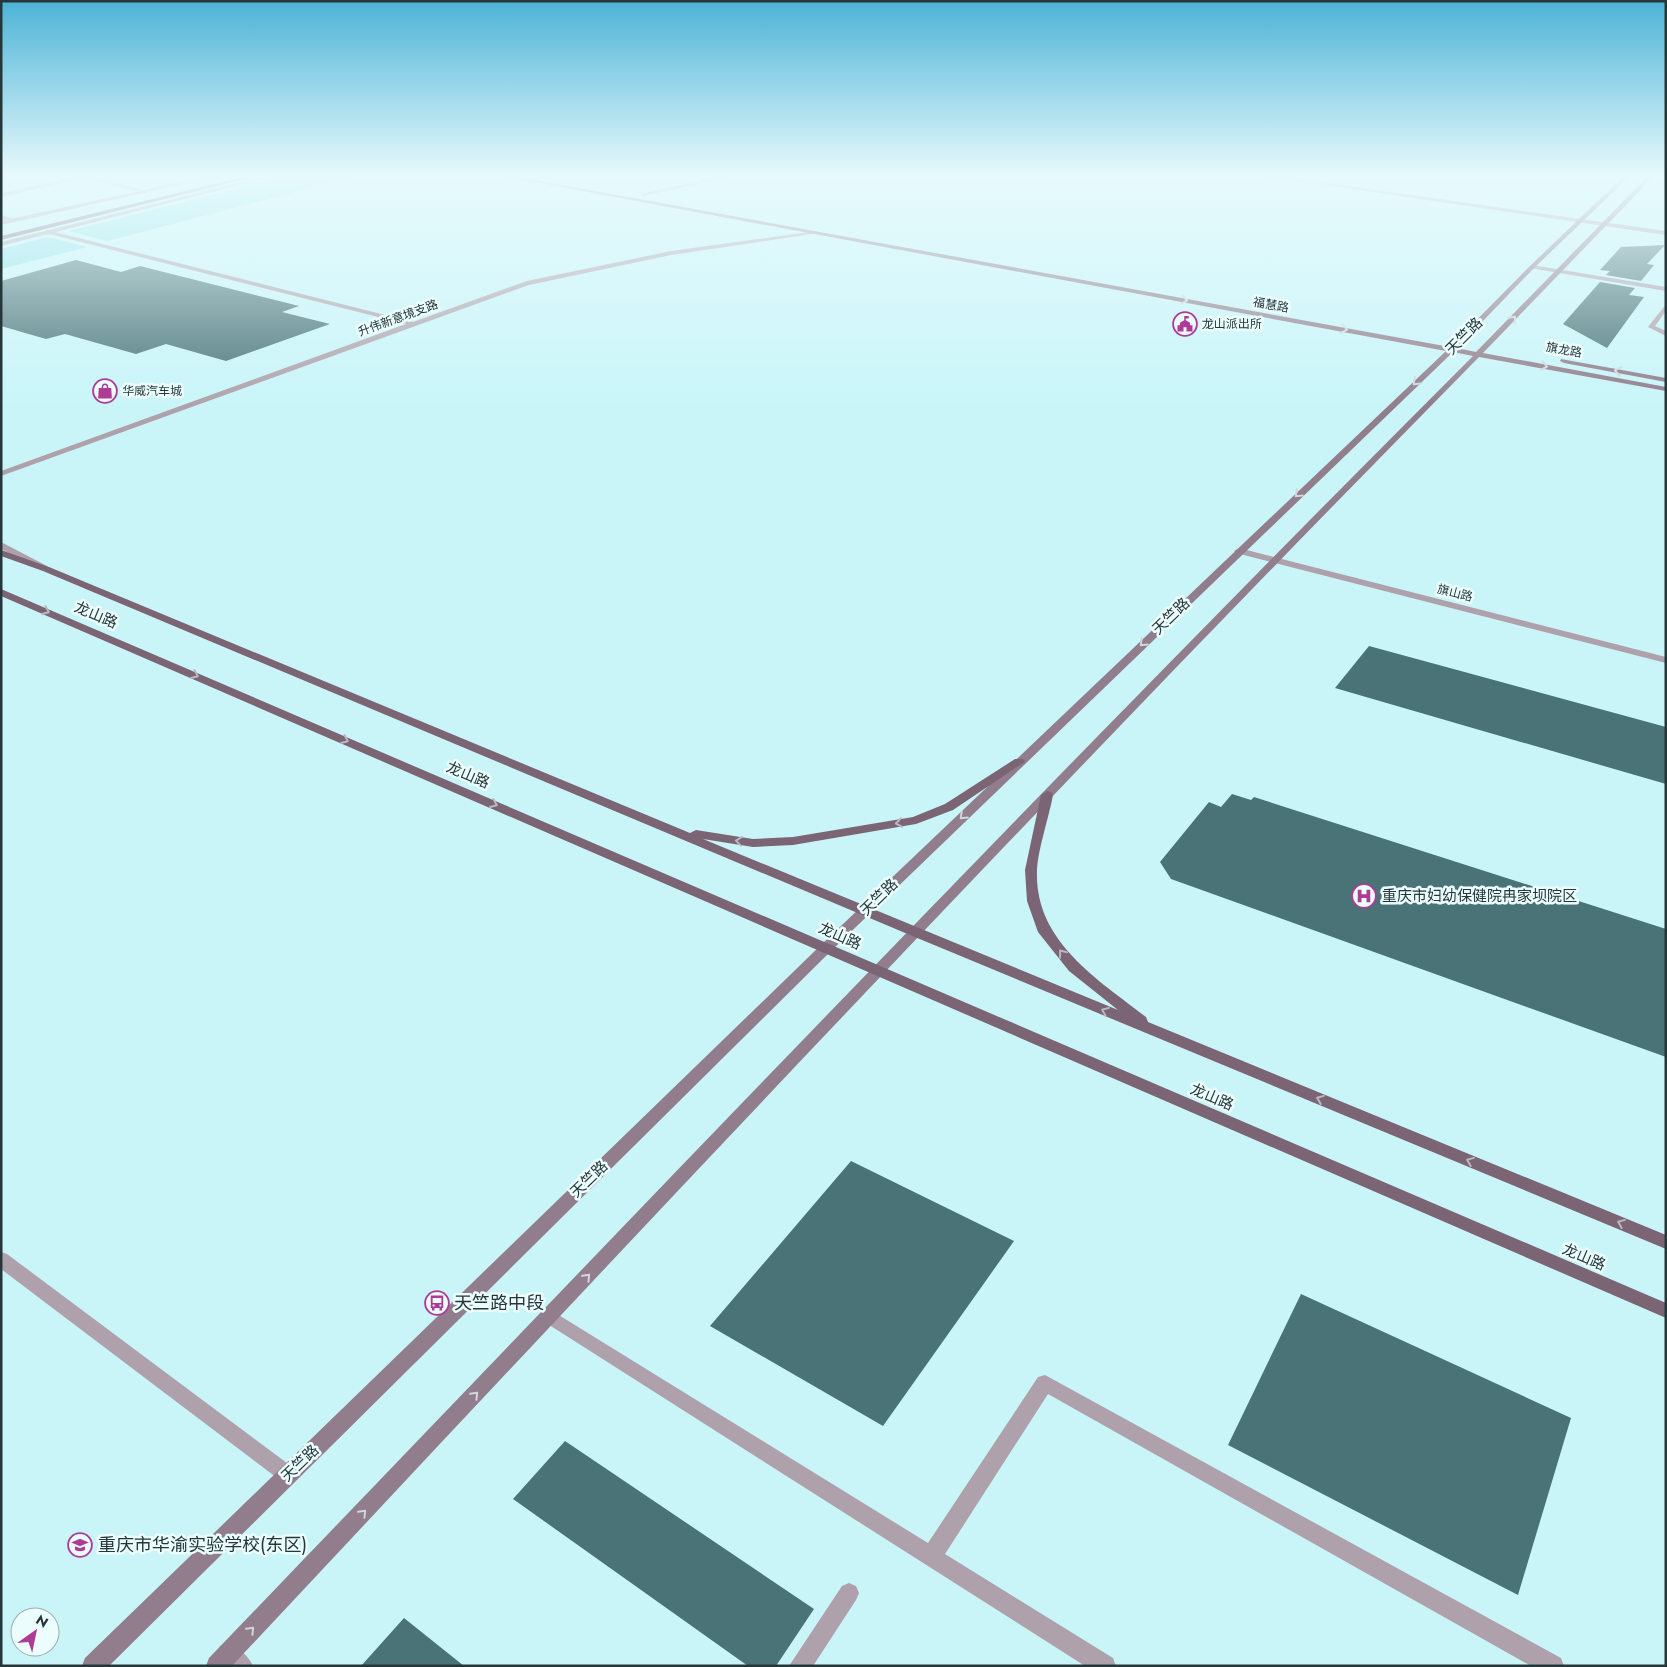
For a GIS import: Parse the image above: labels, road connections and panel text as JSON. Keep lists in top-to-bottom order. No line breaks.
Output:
{"streets":{"main road":["福慧路","天竺路","旗龙路","龙山路"],"street":["升伟新意境支路","旗山路"]},"crossings":[["福慧路","天竺路"],["天竺路","旗山路"],["天竺路","龙山路"]],"one_way":["福慧路"],"places":{"public building":["龙山派出所"],"shop":["华威汽车城"],"hospital":["重庆市妇幼保健院冉家坝院区"],"bus stop":["天竺路中段"],"school or university":["重庆市华渝实验学校(东区)"]},"north":"top right"}
